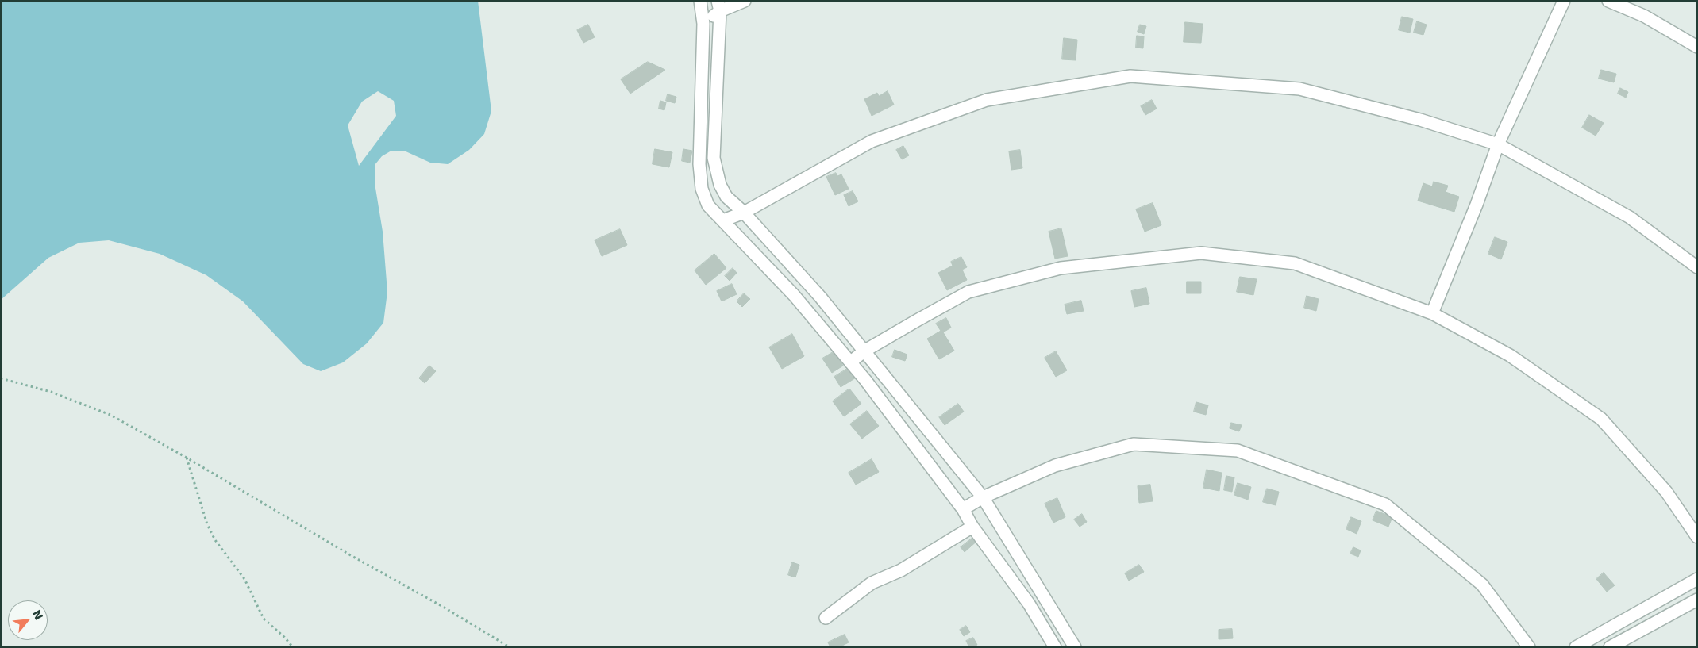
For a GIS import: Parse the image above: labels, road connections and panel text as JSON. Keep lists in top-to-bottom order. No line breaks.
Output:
{"north":"top right"}
